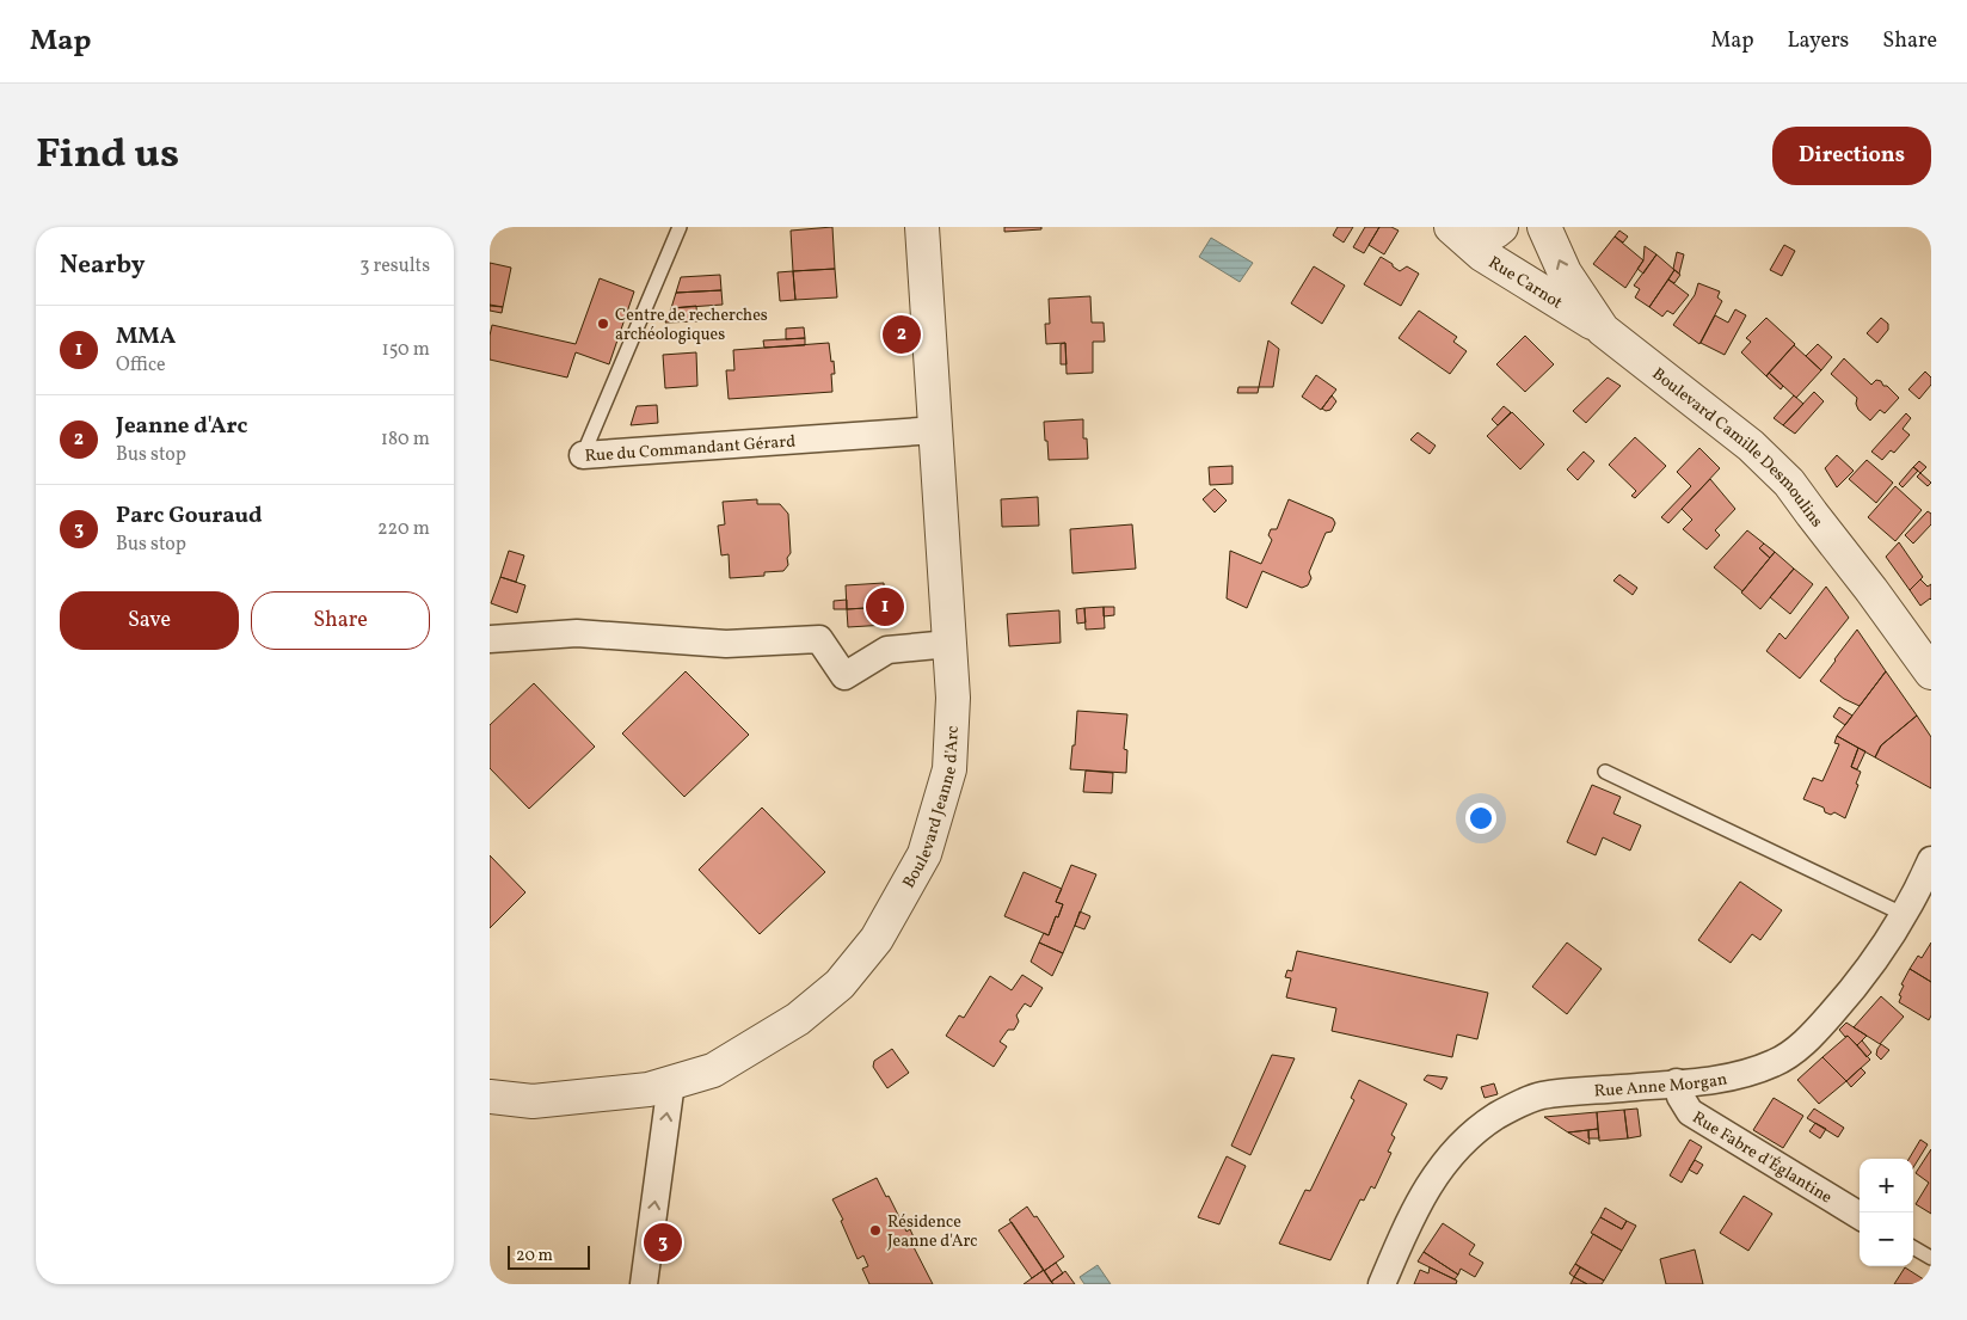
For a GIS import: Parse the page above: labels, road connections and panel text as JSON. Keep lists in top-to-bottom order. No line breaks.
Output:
{"streets":{"street":["Rue Carnot","Rue du Commandant Gérard","Boulevard Camille Desmoulins","Boulevard Jeanne d'Arc","Rue Anne Morgan","Rue Fabre d'Églantine"]},"crossings":[["Rue Carnot","Boulevard Camille Desmoulins"],["Rue du Commandant Gérard","Boulevard Jeanne d'Arc"],["Rue Anne Morgan","Rue Fabre d'Églantine"]],"places":["Centre de recherches archéologiques","Résidence Jeanne d'Arc"],"scale_bar":"20 m","page":{"header":"Map","nav":["Map","Layers","Share"],"title":"Find us","buttons":["Directions",["Save","Share"]],"heading":["Nearby","3 results"],"list":[{"mark":"1","name":"MMA","note":"Office","value":"150 m"},{"mark":"2","name":"Jeanne d'Arc","note":"Bus stop","value":"180 m"},{"mark":"3","name":"Parc Gouraud","note":"Bus stop","value":"220 m"}],"pins":["2","1","3"],"map_buttons":["+","−"],"scale":"20 m"}}
